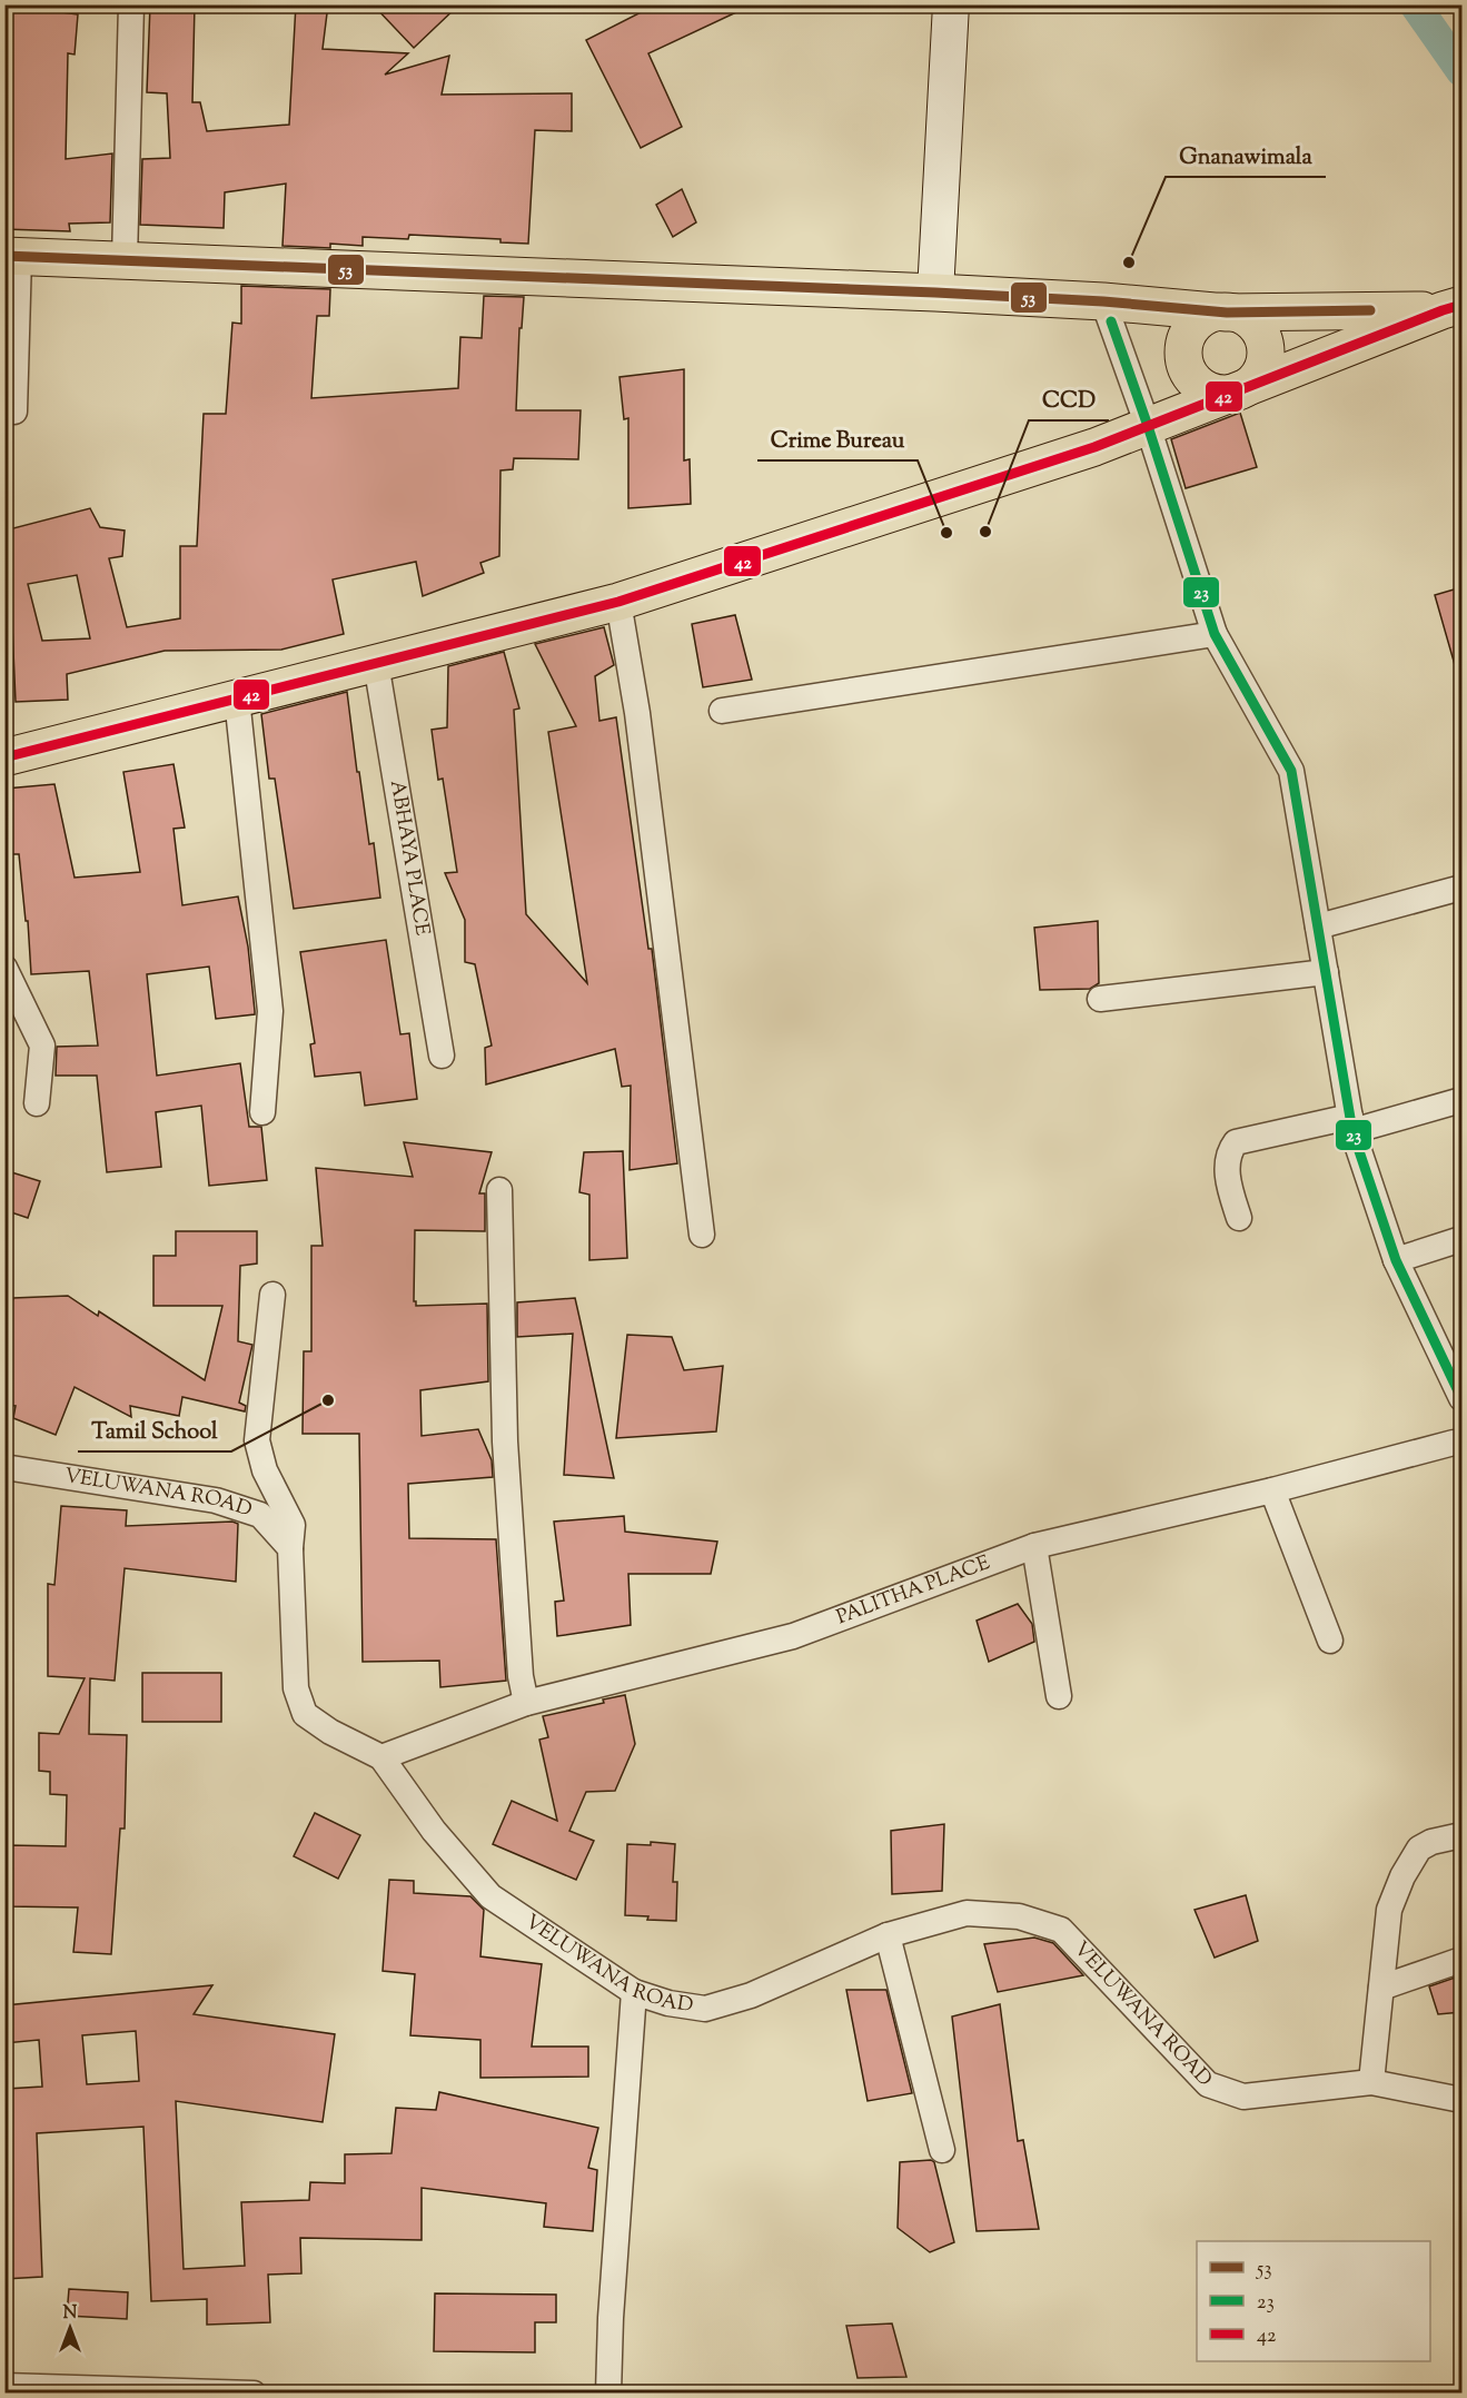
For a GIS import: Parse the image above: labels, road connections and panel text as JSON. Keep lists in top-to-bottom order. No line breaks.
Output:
{"streets":{"street":["ABHAYA PLACE","VELUWANA ROAD","PALITHA PLACE"]},"crossings":[["VELUWANA ROAD","PALITHA PLACE"]],"places":["Gnanawimala","CCD","Crime Bureau","Tamil School"],"lines":["transit line 53","transit line 42","transit line 23"],"legend":["53","23","42"],"north":"top"}
